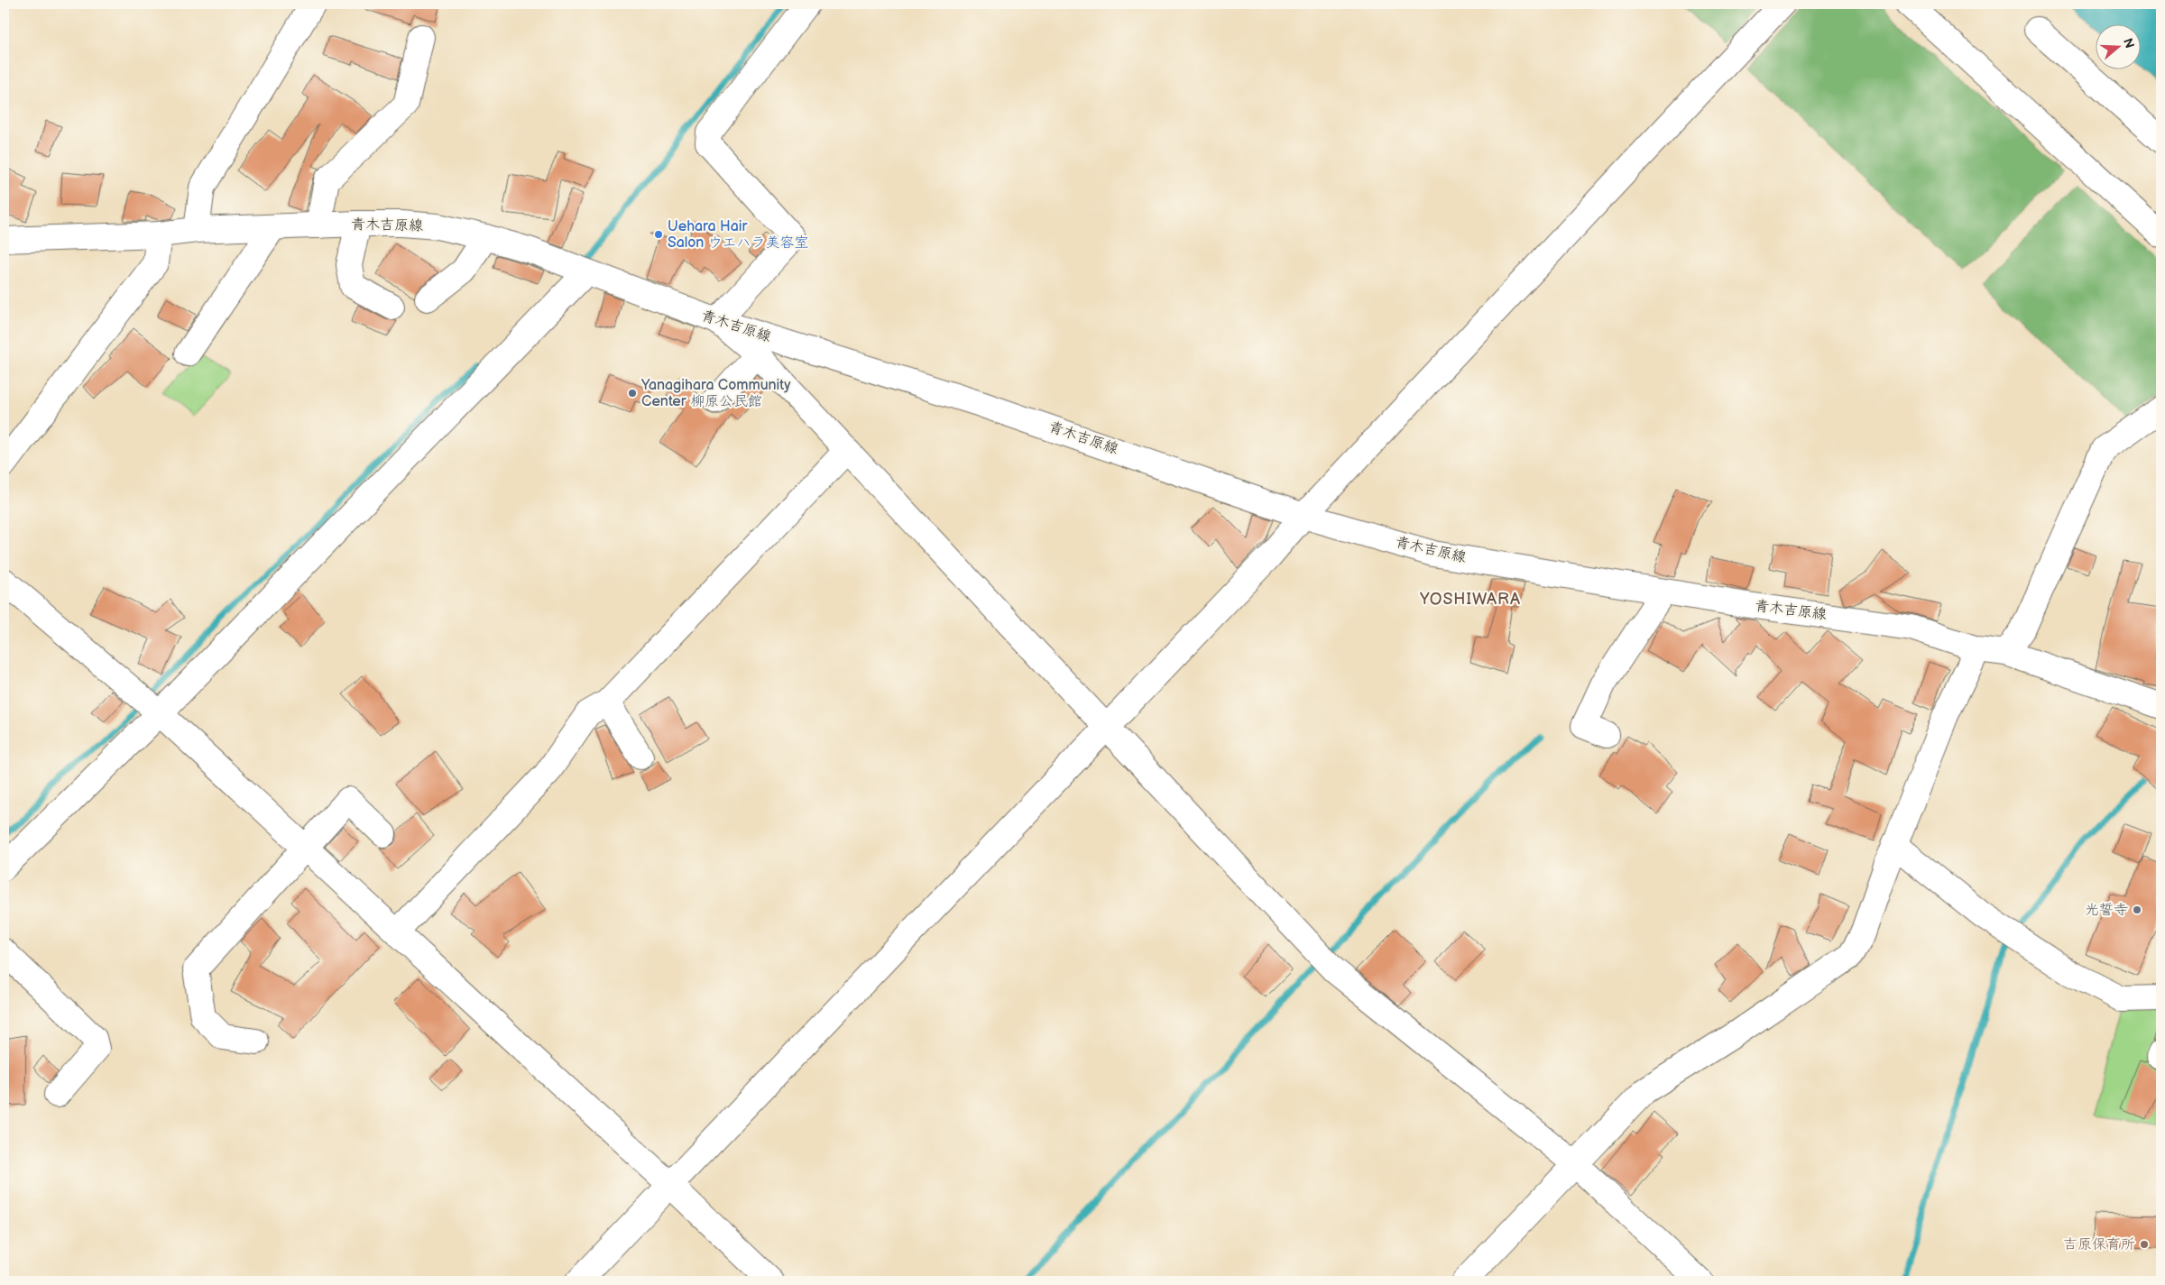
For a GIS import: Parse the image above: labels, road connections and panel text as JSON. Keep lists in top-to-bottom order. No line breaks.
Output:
{"streets":{"street":["青木吉原線"]},"districts":["YOSHIWARA"],"places":["Uehara Hair Salon ウエハラ美容室","Yanagihara Community Center 柳原公民館","光誓寺","吉原保育所"],"north":"right"}
